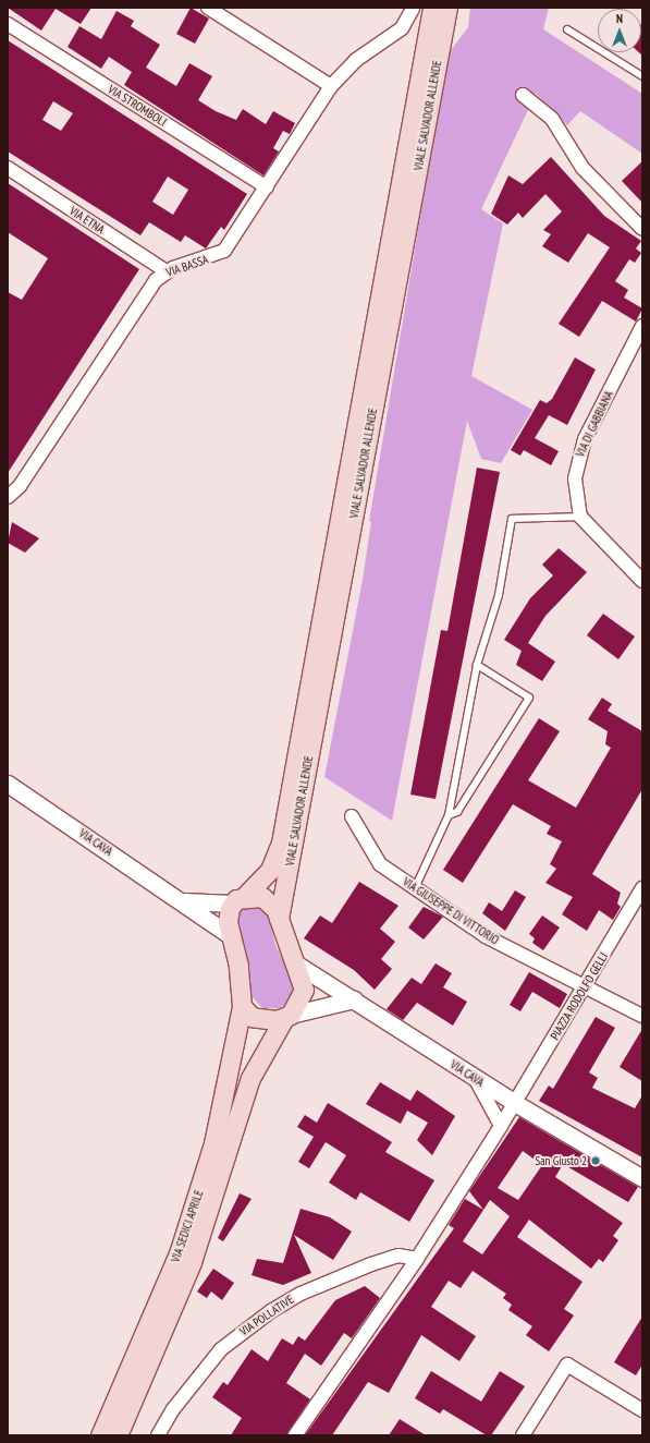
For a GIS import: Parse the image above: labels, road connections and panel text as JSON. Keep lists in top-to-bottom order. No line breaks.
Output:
{"streets":{"main road":["VIALE SALVADOR ALLENDE","VIA SEDICI APRILE"],"street":["VIA STROMBOLI","VIA ETNA","VIA BASSA","VIA DI GABBIANA","VIA CAVA","VIA GIUSEPPE DI VITTORIO","PIAZZA RODOLFO GELLI","VIA POLLATIVE"]},"crossings":[["VIA STROMBOLI","VIA BASSA"],["VIALE SALVADOR ALLENDE","VIA SEDICI APRILE"],["VIA ETNA","VIA BASSA"],["VIA CAVA","PIAZZA RODOLFO GELLI"],["VIA CAVA","VIA SEDICI APRILE"],["VIA GIUSEPPE DI VITTORIO","PIAZZA RODOLFO GELLI"]],"places":["San Giusto 2"],"north":"top"}
